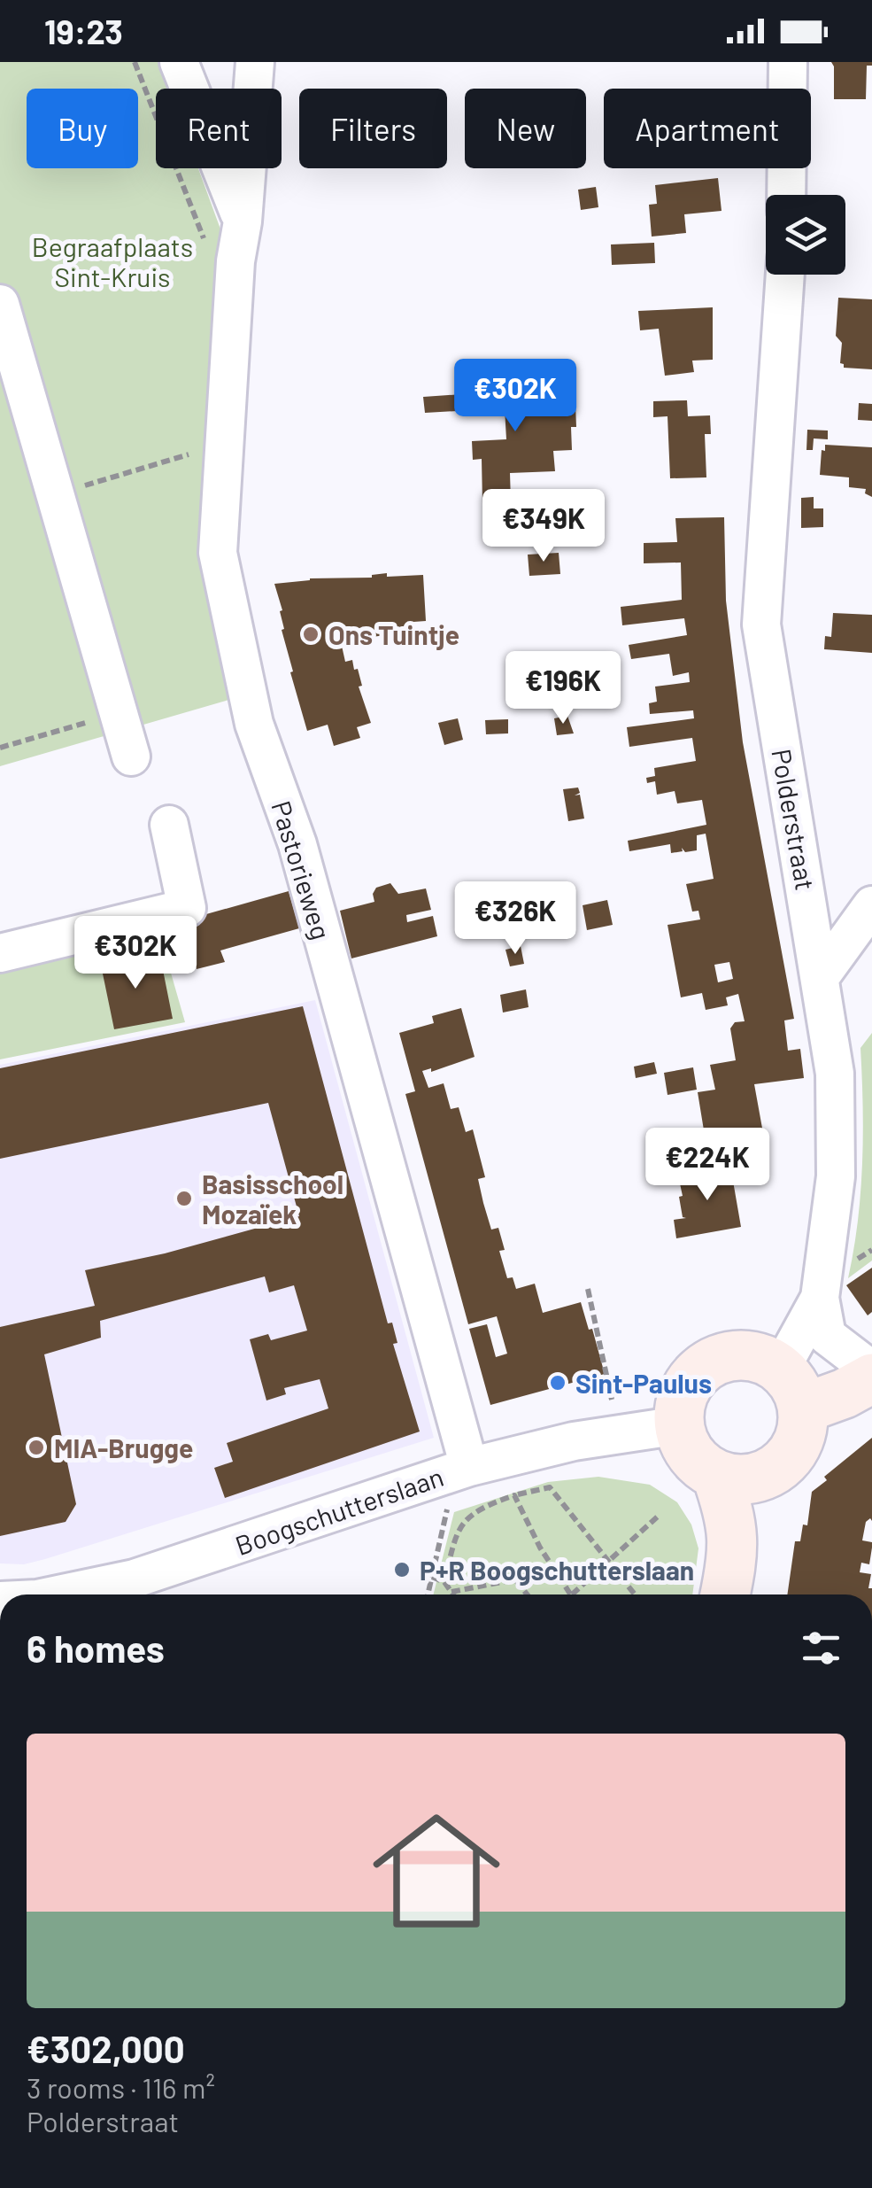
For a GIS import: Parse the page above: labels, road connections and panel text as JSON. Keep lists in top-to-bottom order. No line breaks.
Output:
{"streets":{"street":["Polderstraat","Pastorieweg","Boogschutterslaan"]},"crossings":[["Polderstraat","Boogschutterslaan"],["Pastorieweg","Boogschutterslaan"]],"parks":["Begraafplaats Sint-Kruis"],"places":["Ons Tuintje","Basisschool Mozaïek","Sint-Paulus","MIA-Brugge","P+R Boogschutterslaan"],"page":{"status":"19:23","chip":["Buy","Rent","Filters","New","Apartment"],"price":["€302K","€349K","€196K","€326K","€302K","€224K"],"heading":"6 homes","list":[{"name":"€302,000","note":"3 rooms · 116 m² · Polderstraat"}]}}
